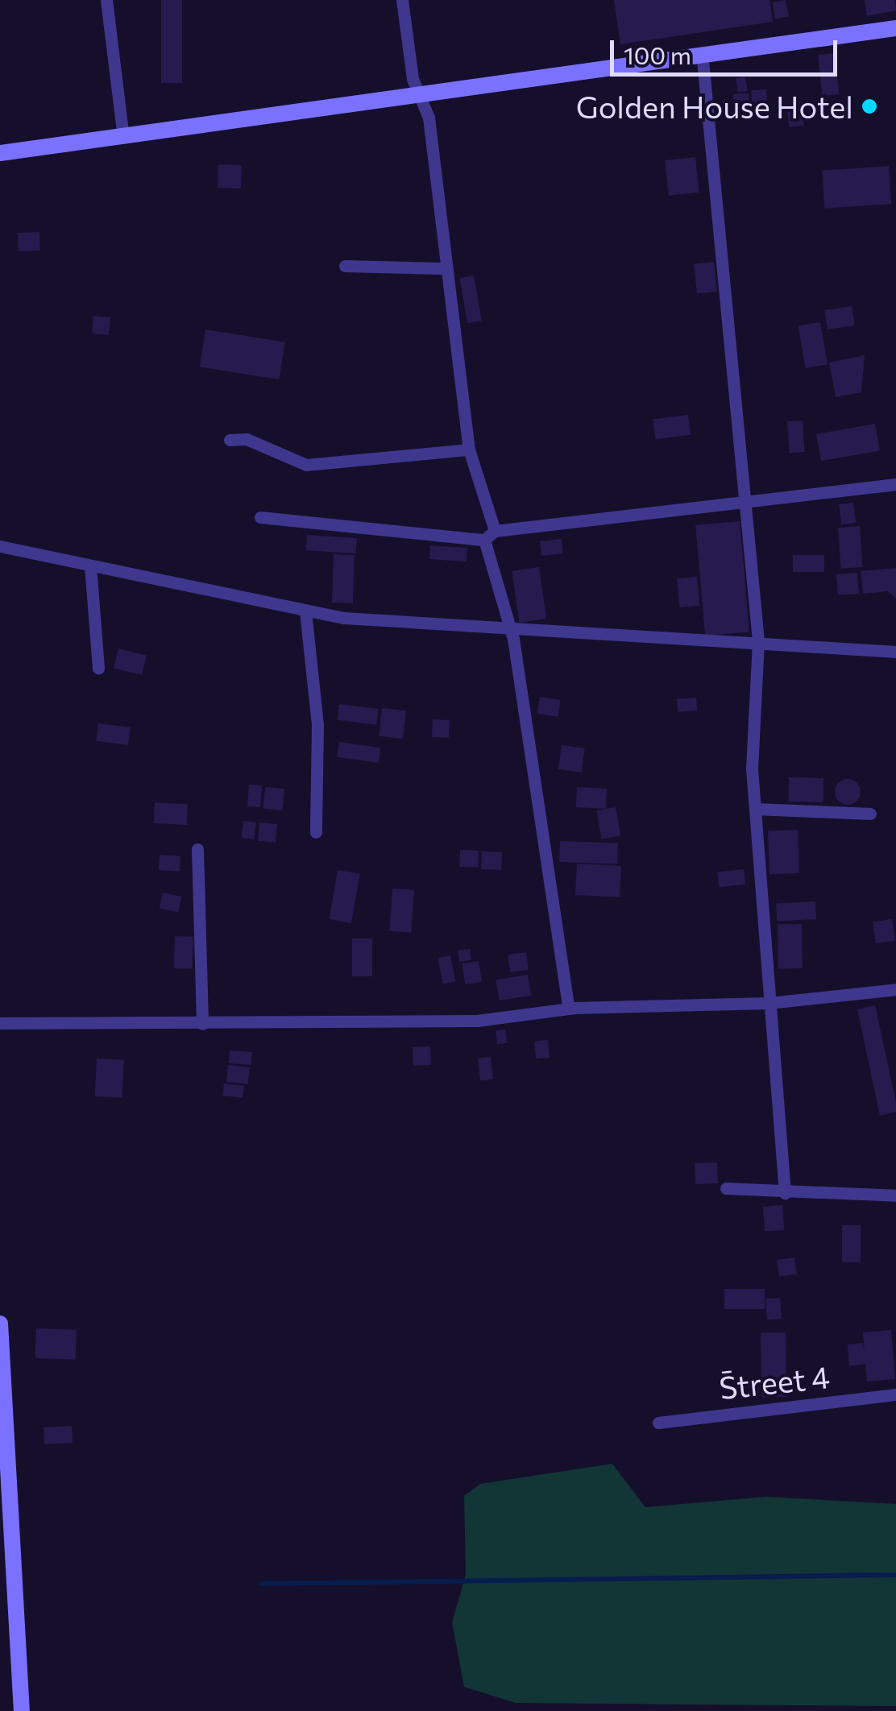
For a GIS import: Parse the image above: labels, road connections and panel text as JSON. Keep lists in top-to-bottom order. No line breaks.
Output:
{"streets":{"street":["S̄treet 4"]},"places":["Golden House Hotel"],"scale_bar":"100 m"}
